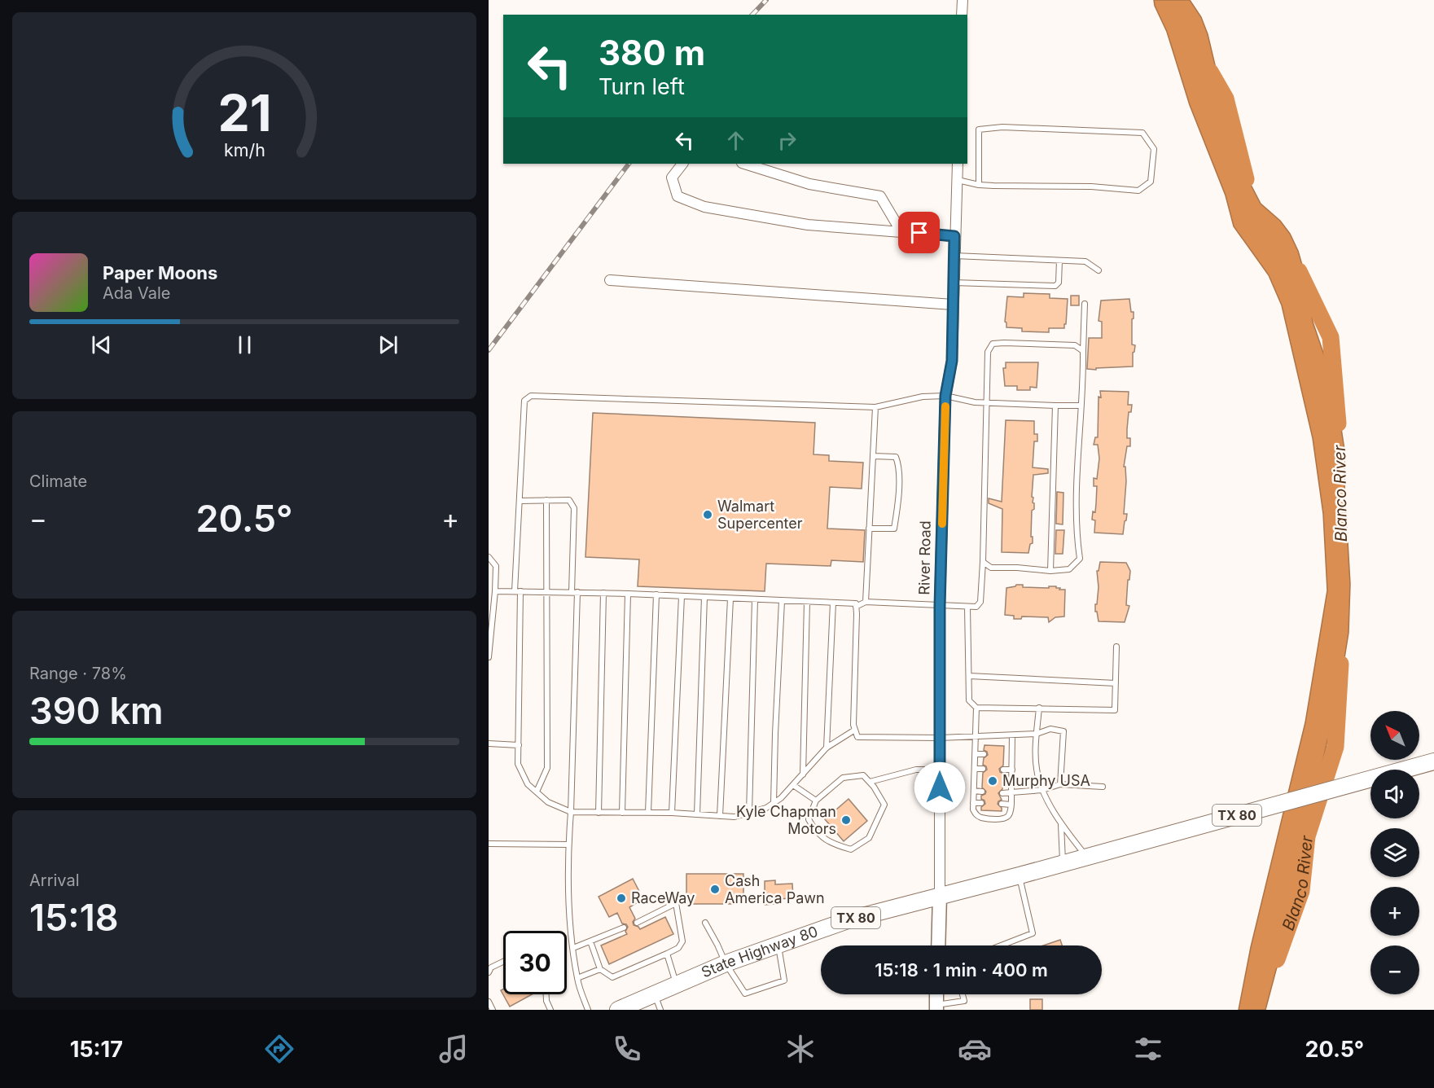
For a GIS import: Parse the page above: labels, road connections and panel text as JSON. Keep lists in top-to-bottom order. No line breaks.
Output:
{"streets":{"main road":["TX 80","State Highway 80"],"street":["River Road"]},"crossings":[["River Road","State Highway 80"],["TX 80","State Highway 80"]],"water":["Blanco River"],"places":["Walmart Supercenter","Murphy USA","Kyle Chapman Motors","Cash America Pawn","RaceWay"],"north":"top left","page":{"turn":["380 m","Turn left"],"song":["Paper Moons","Ada Vale"],"tile":["Climate",["Range · 78%","390 km"],["Arrival","15:18"]],"heat":["−","20.5°","+"],"map_buttons":["+","−"],"limit":"30","trip":"15:18 · 1 min · 400 m","tabs":["15:17","20.5°"],"gauge":["21","km/h"]}}
